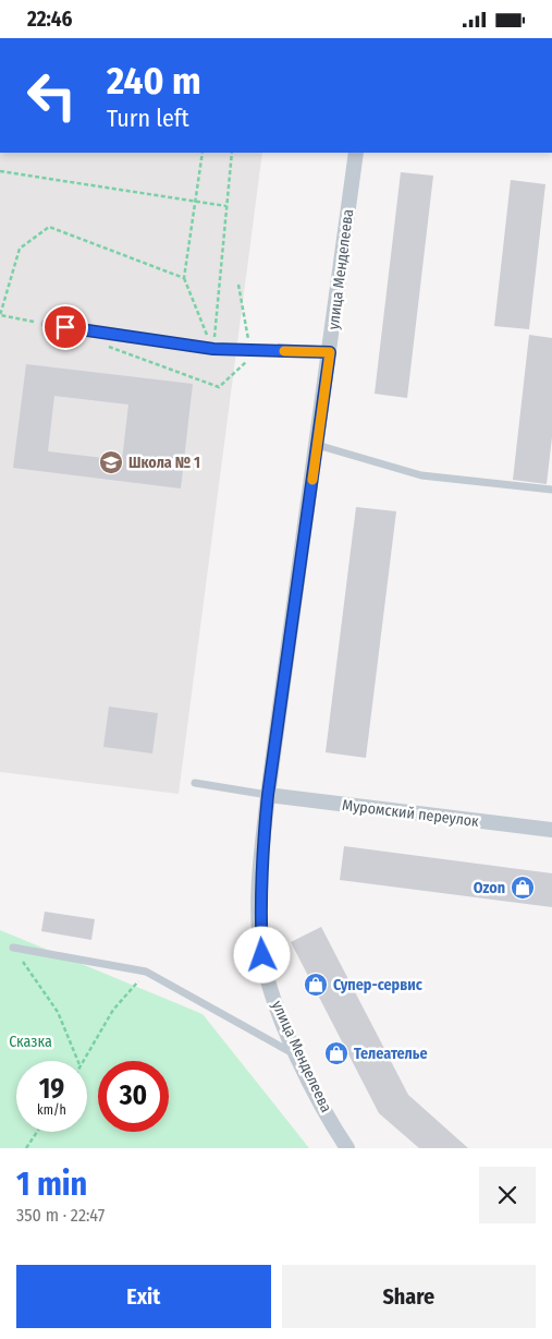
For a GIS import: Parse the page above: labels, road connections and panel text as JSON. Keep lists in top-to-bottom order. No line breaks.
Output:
{"streets":{"street":["улица Менделеева","Муромский переулок"]},"crossings":[["улица Менделеева","Муромский переулок"]],"parks":["Сказка"],"places":{"school or university":["Школа № 1"],"shop":["Ozon","Супер-сервис","Телеателье"]},"page":{"status":"22:46","turn":["240 m","Turn left"],"speed":"19 km/h","limit":"30","heading":["1 min","350 m · 22:47"],"buttons":["Exit","Share"]}}
